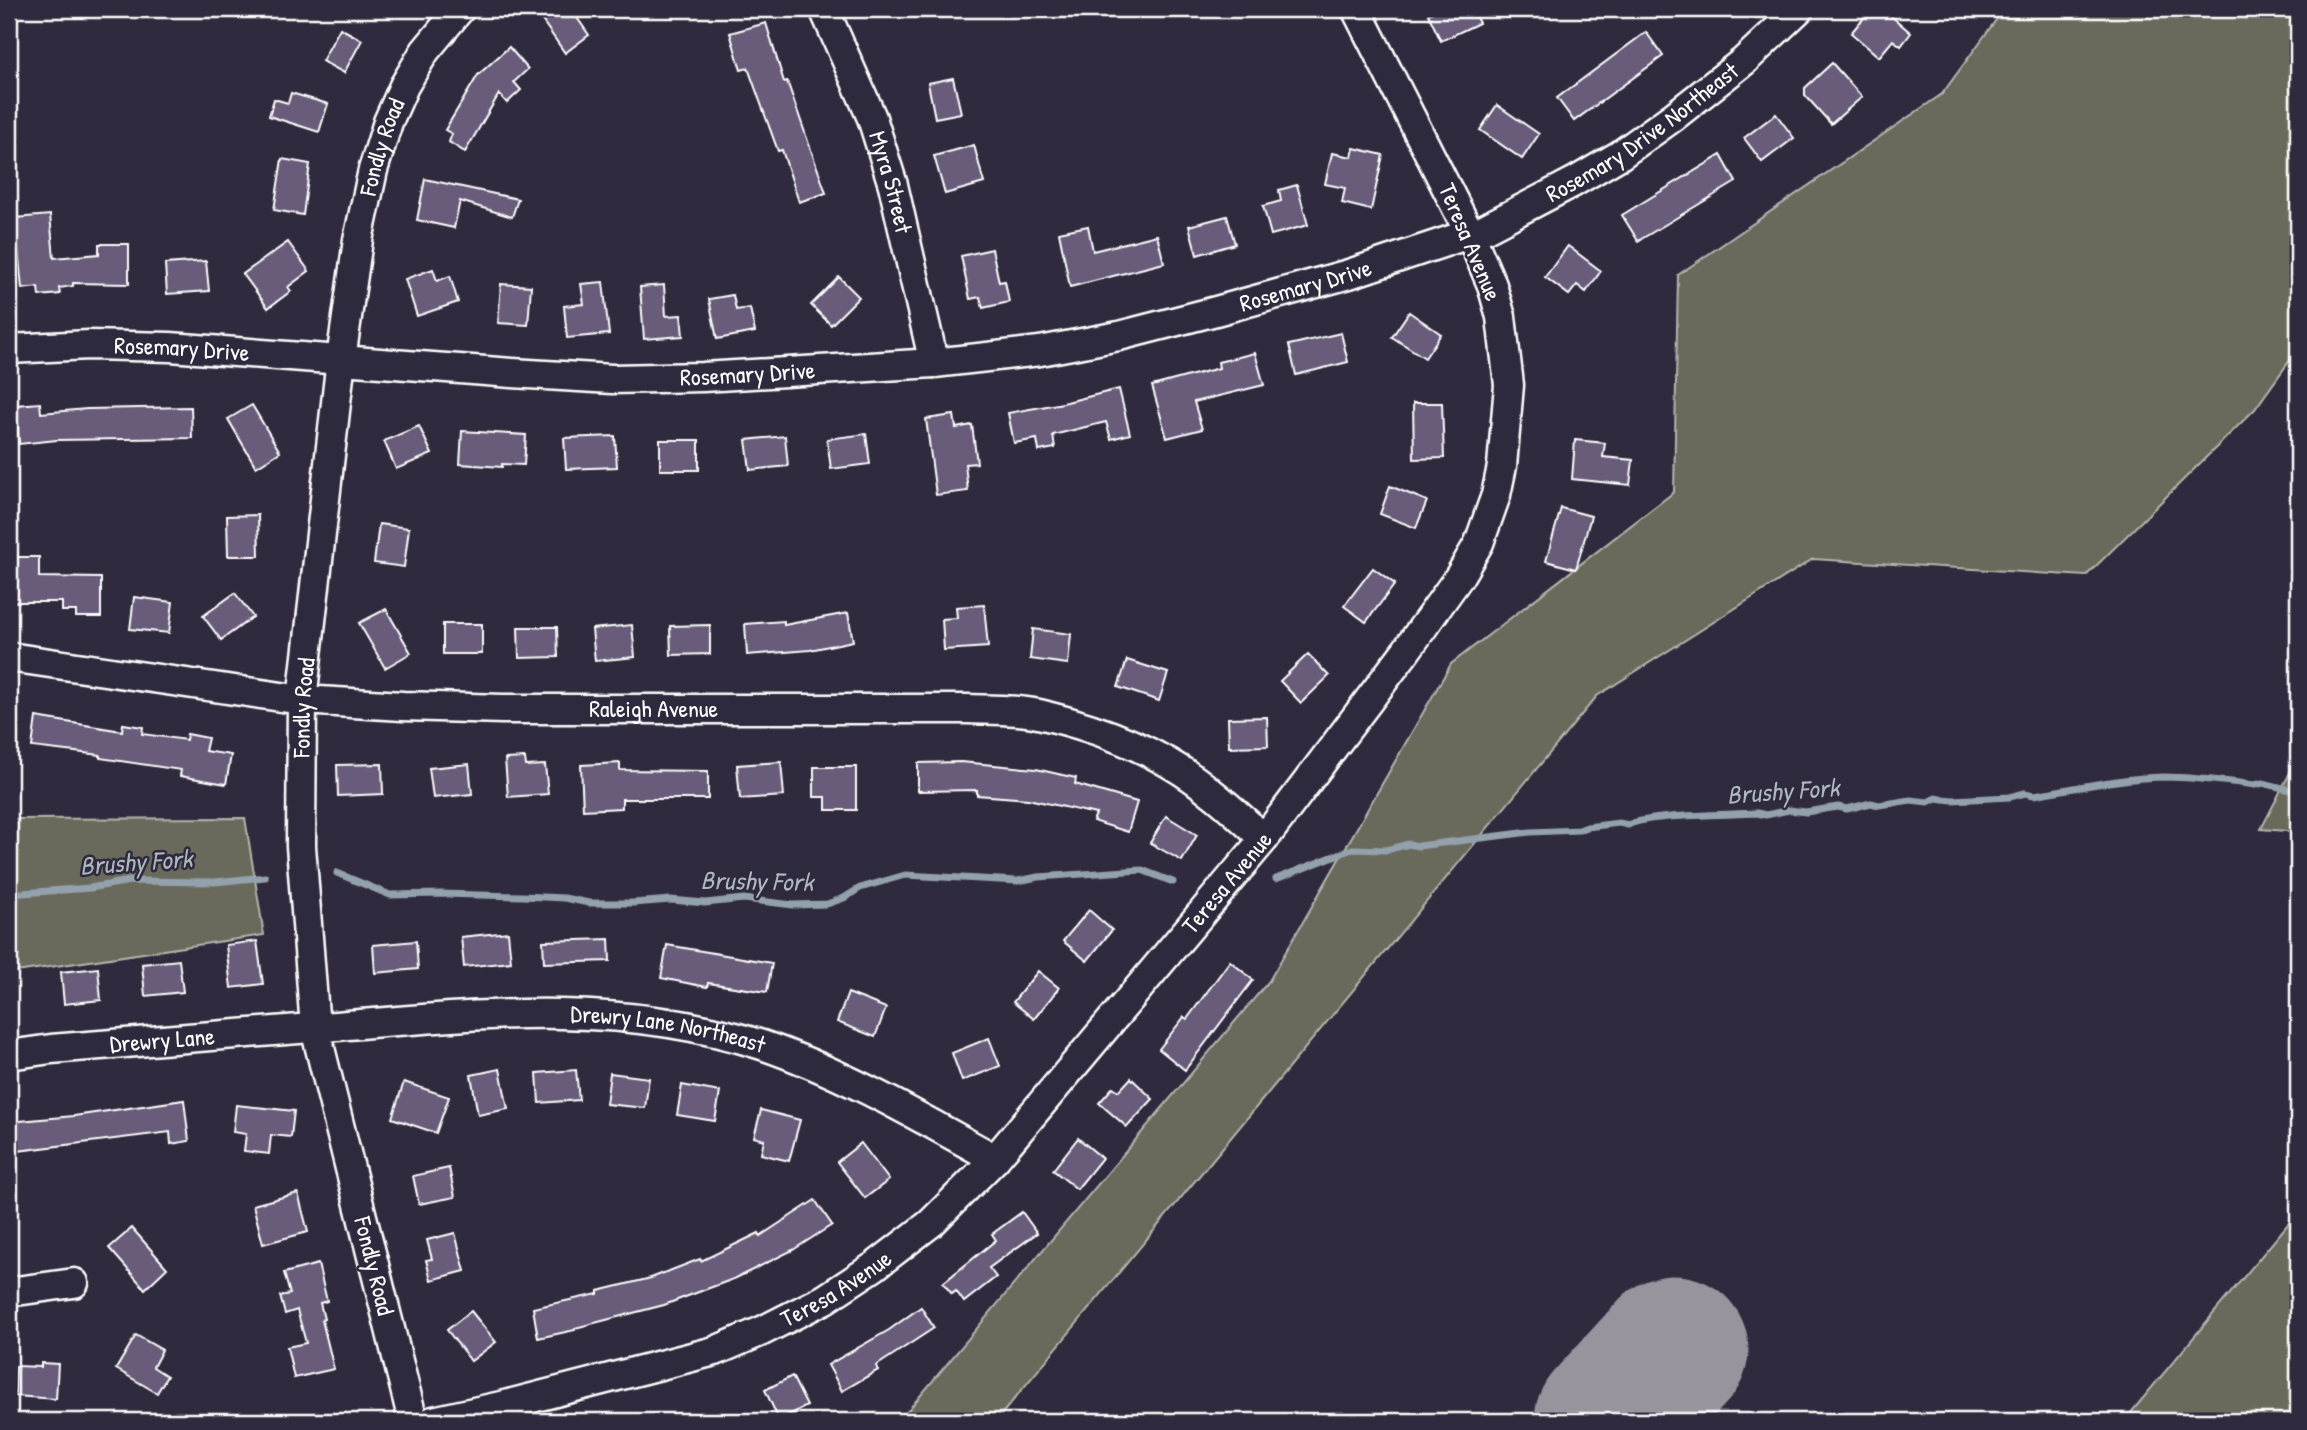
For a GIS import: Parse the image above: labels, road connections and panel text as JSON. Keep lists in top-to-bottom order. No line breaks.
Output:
{"streets":{"street":["Rosemary Drive Northeast","Fondly Road","Myra Street","Teresa Avenue","Rosemary Drive","Raleigh Avenue","Drewry Lane Northeast","Drewry Lane"]},"crossings":[["Rosemary Drive Northeast","Teresa Avenue"],["Rosemary Drive Northeast","Rosemary Drive"],["Fondly Road","Rosemary Drive"],["Fondly Road","Raleigh Avenue"],["Fondly Road","Drewry Lane Northeast"],["Fondly Road","Drewry Lane"],["Myra Street","Rosemary Drive"],["Teresa Avenue","Rosemary Drive"],["Teresa Avenue","Raleigh Avenue"],["Teresa Avenue","Drewry Lane Northeast"],["Drewry Lane Northeast","Drewry Lane"]],"water":["Brushy Fork"]}
